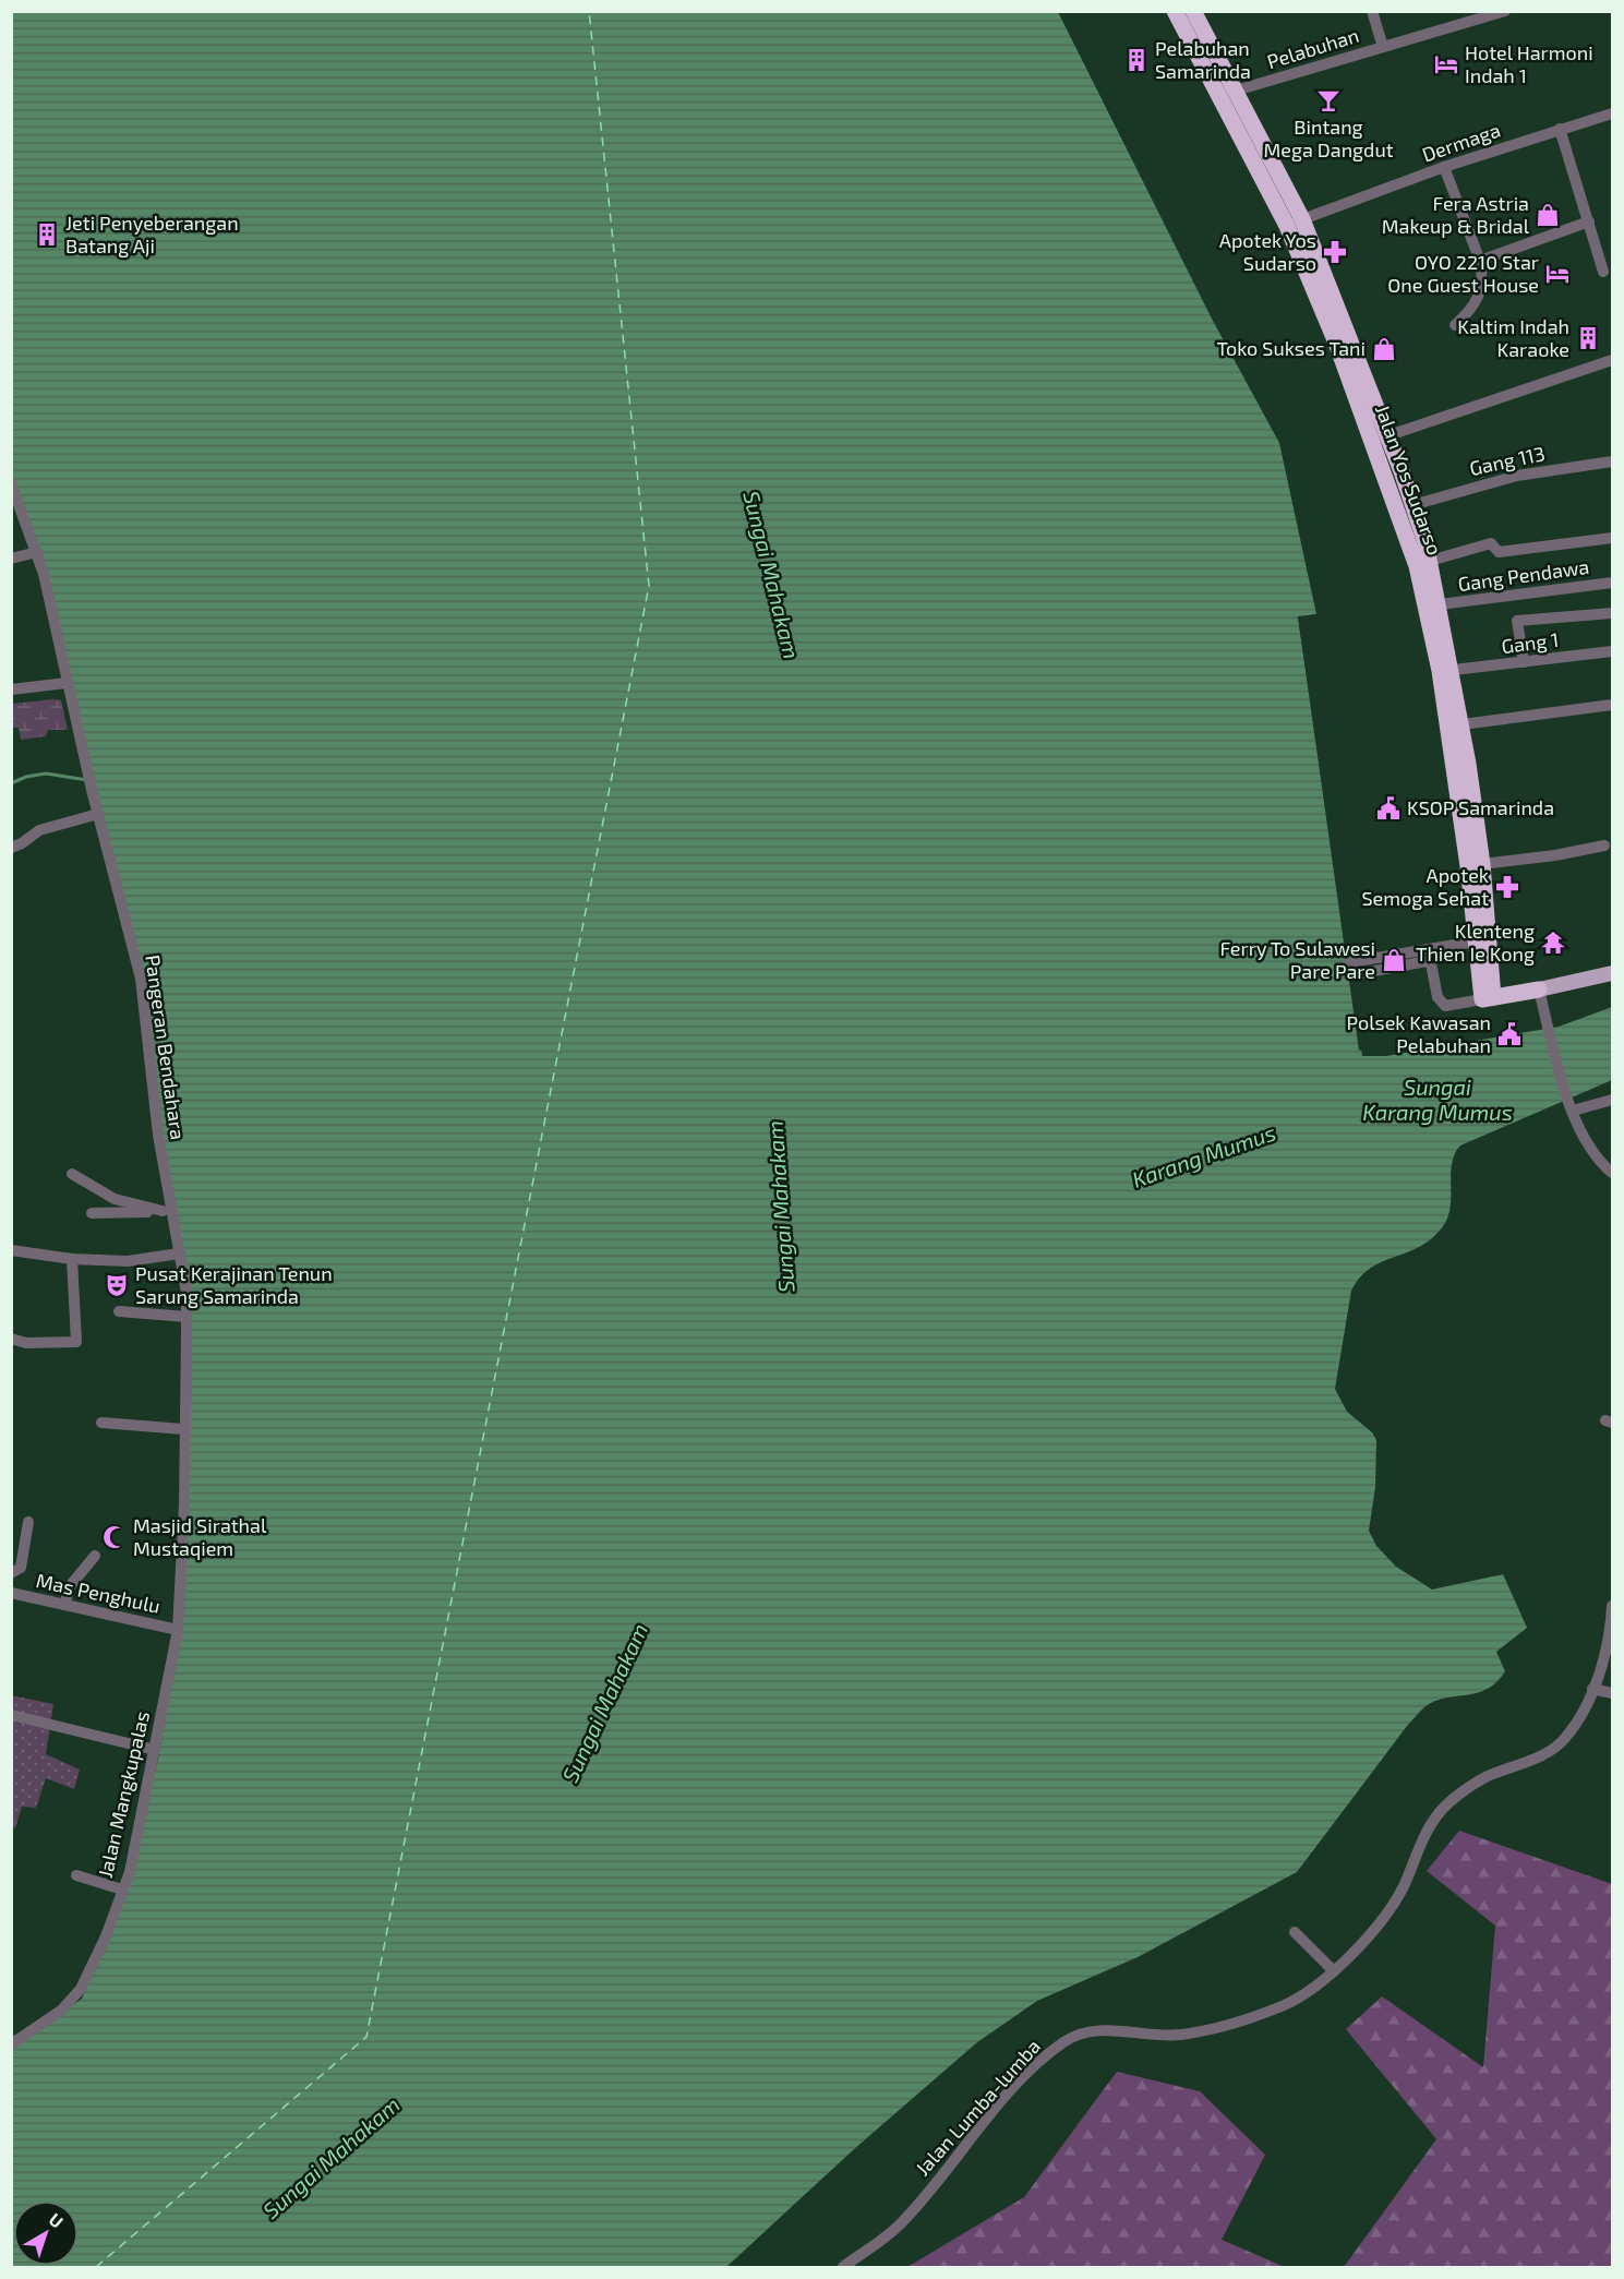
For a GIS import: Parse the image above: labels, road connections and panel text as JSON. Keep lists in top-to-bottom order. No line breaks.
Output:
{"streets":{"highway":["Jalan Yos Sudarso"],"street":["Pelabuhan","Dermaga","Gang 113","Gang Pendawa","Gang 1","Pangeran Bendahara","Mas Penghulu","Jalan Mangkupalas","Jalan Lumba-lumba"]},"crossings":[["Pelabuhan","Jalan Yos Sudarso"],["Dermaga","Jalan Yos Sudarso"],["Gang 113","Jalan Yos Sudarso"],["Jalan Yos Sudarso","Gang Pendawa"],["Jalan Yos Sudarso","Gang 1"],["Pangeran Bendahara","Mas Penghulu"],["Pangeran Bendahara","Jalan Mangkupalas"],["Mas Penghulu","Jalan Mangkupalas"]],"water":["Sungai Mahakam","Sungai Karang Mumus","Karang Mumus"],"places":{"building":["Pelabuhan Samarinda","Jeti Penyeberangan Batang Aji","Kaltim Indah Karaoke"],"hotel":["Hotel Harmoni Indah 1","OYO 2210 Star One Guest House"],"bar":["Bintang Mega Dangdut"],"shop":["Fera Astria Makeup & Bridal","Toko Sukses Tani","Ferry To Sulawesi Pare Pare"],"pharmacy":["Apotek Yos Sudarso","Apotek Semoga Sehat"],"public building":["KSOP Samarinda","Polsek Kawasan Pelabuhan"],"temple":["Klenteng Thien Ie Kong"],"theatre":["Pusat Kerajinan Tenun Sarung Samarinda"],"mosque":["Masjid Sirathal Mustaqiem"]},"north":"top right"}
